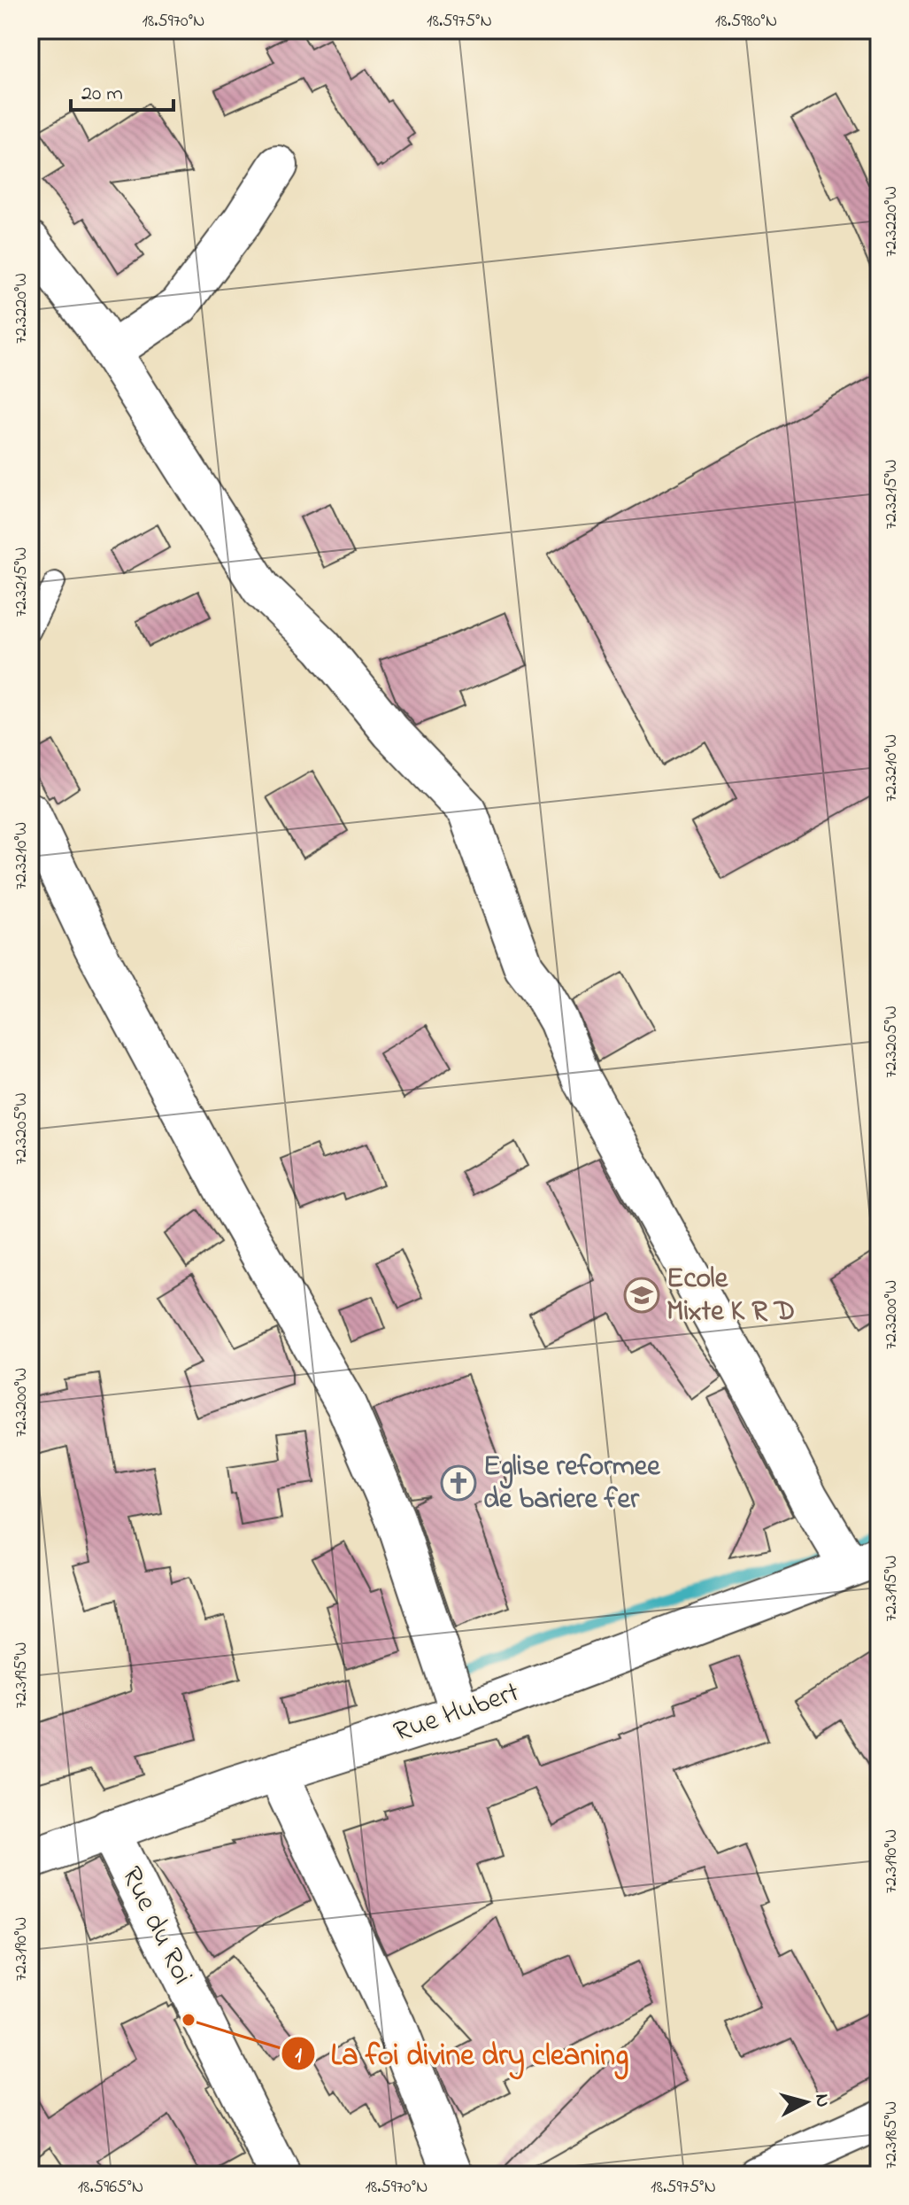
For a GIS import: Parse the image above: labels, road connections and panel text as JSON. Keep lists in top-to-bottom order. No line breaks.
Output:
{"streets":{"street":["Rue Hubert","Rue du Roi"]},"crossings":[["Rue Hubert","Rue du Roi"]],"places":{"school or university":["Ecole Mixte K R D"],"church":["Eglise reformee de bariere fer"],"other":["La foi divine dry cleaning"]},"scale_bar":"20 m","north":"right","coordinates":["18.5970°N","18.5975°N","18.5980°N","72.3220°W","72.3215°W","72.3210°W","72.3205°W","72.3200°W","72.3195°W","72.3190°W","72.3185°W","18.5965°N"]}
